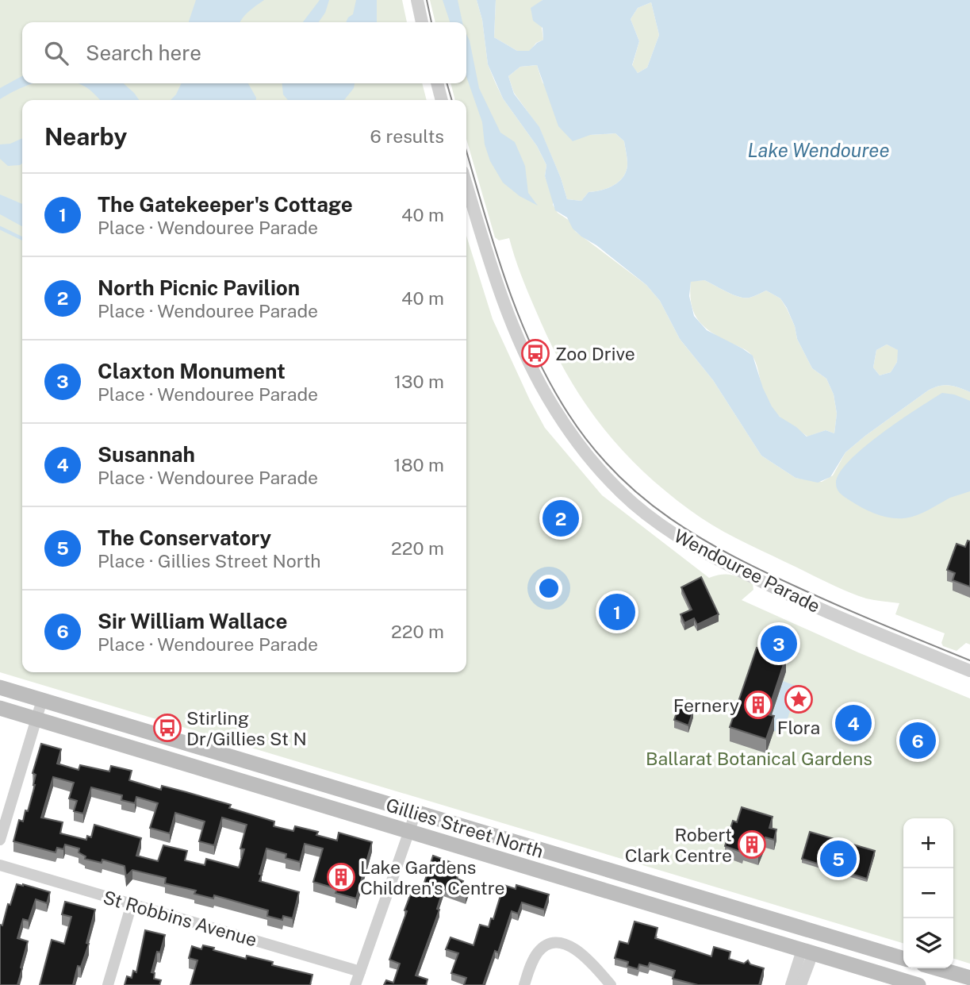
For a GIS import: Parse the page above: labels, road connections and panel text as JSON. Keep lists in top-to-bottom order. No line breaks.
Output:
{"streets":{"main road":["Gillies Street North"],"street":["Wendouree Parade","St Robbins Avenue"]},"water":["Lake Wendouree"],"parks":["Ballarat Botanical Gardens"],"places":{"bus stop":["Zoo Drive","Stirling Dr/Gillies St N"],"place":["Flora"],"building":["Fernery","Robert Clark Centre","Lake Gardens Children's Centre"]},"page":{"search":"Search here","heading":["Nearby","6 results"],"list":[{"mark":"1","name":"The Gatekeeper's Cottage","note":"Place · Wendouree Parade","value":"40 m"},{"mark":"2","name":"North Picnic Pavilion","note":"Place · Wendouree Parade","value":"40 m"},{"mark":"3","name":"Claxton Monument","note":"Place · Wendouree Parade","value":"130 m"},{"mark":"4","name":"Susannah","note":"Place · Wendouree Parade","value":"180 m"},{"mark":"5","name":"The Conservatory","note":"Place · Gillies Street North","value":"220 m"},{"mark":"6","name":"Sir William Wallace","note":"Place · Wendouree Parade","value":"220 m"}],"pins":["2","1","3","4","6","5"],"map_buttons":["+","−"]}}
